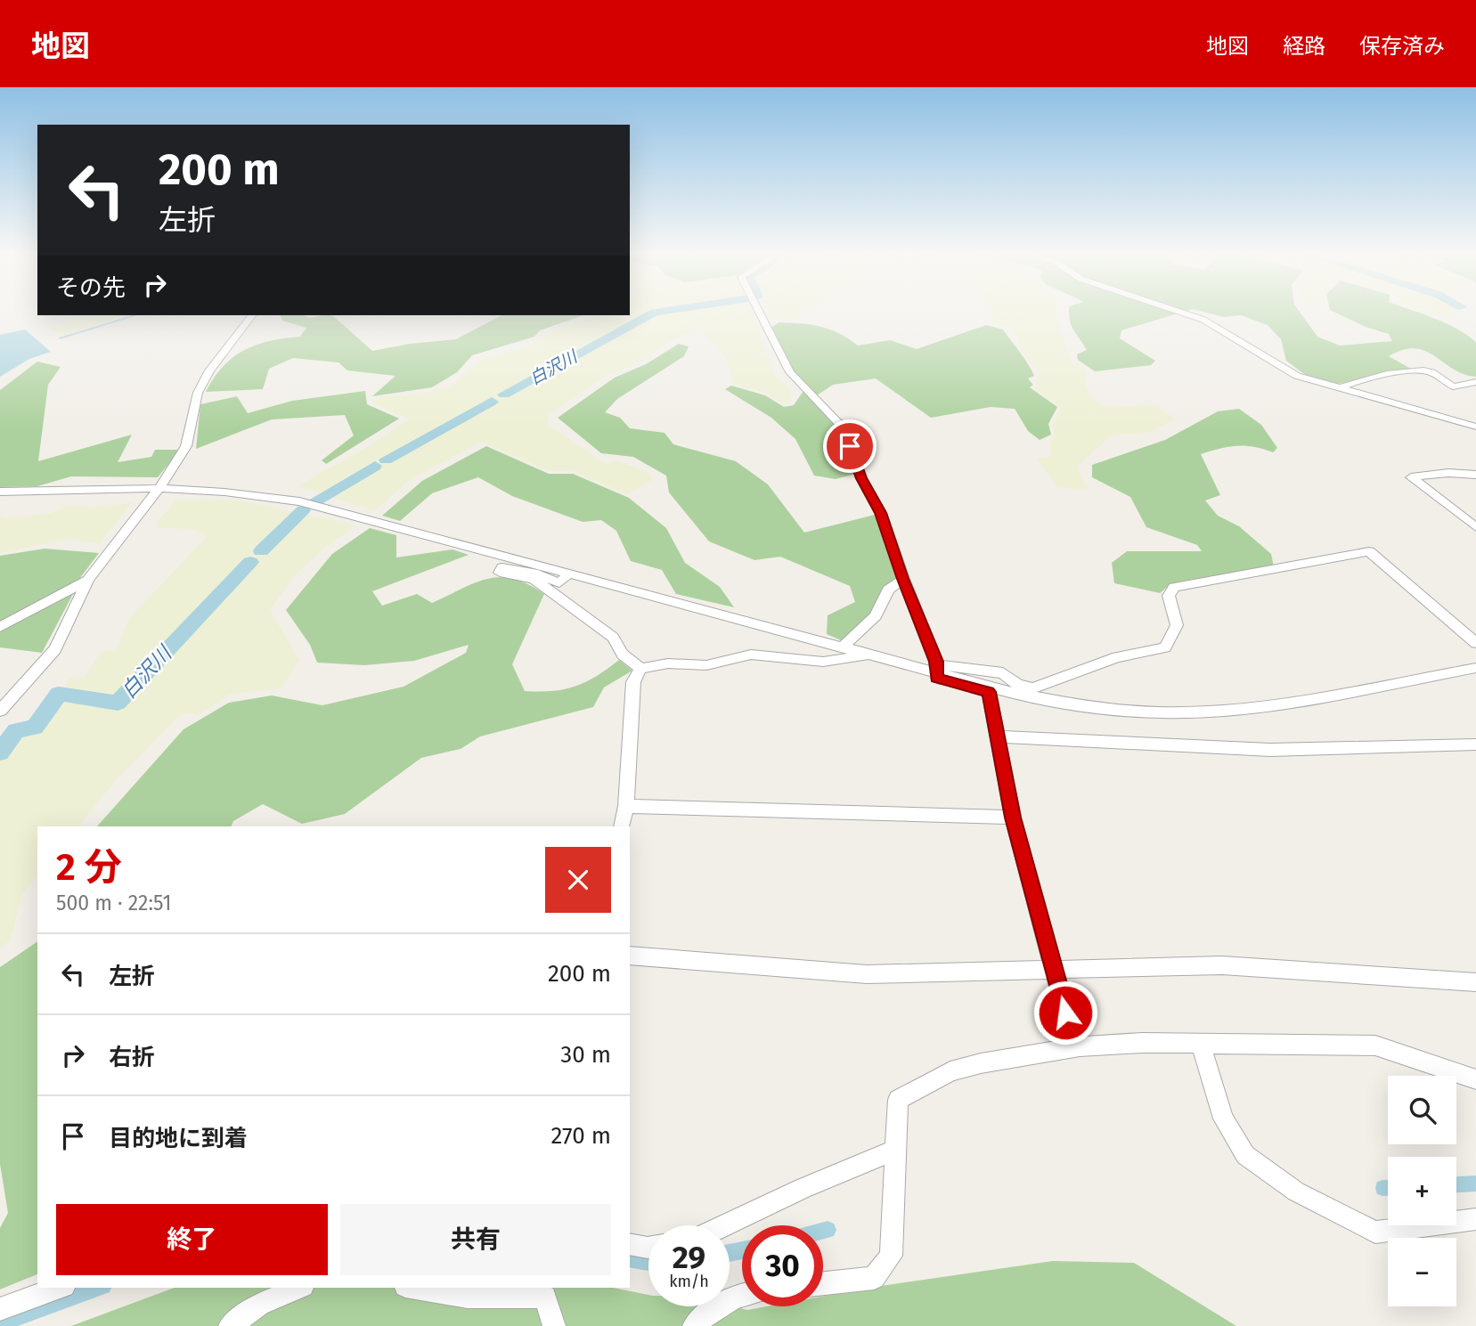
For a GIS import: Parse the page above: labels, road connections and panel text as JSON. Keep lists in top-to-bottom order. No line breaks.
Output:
{"water":["白沢川"],"page":{"header":"地図","nav":["地図","経路","保存済み"],"turn":["200 m","左折"],"then":"その先","heading":["2 分","500 m · 22:51"],"list":[{"name":"左折","value":"200 m"},{"name":"右折","value":"30 m"},{"name":"目的地に到着","value":"270 m"}],"map_buttons":["+","−"],"buttons":["終了","共有"],"speed":"29 km/h","limit":"30"}}
